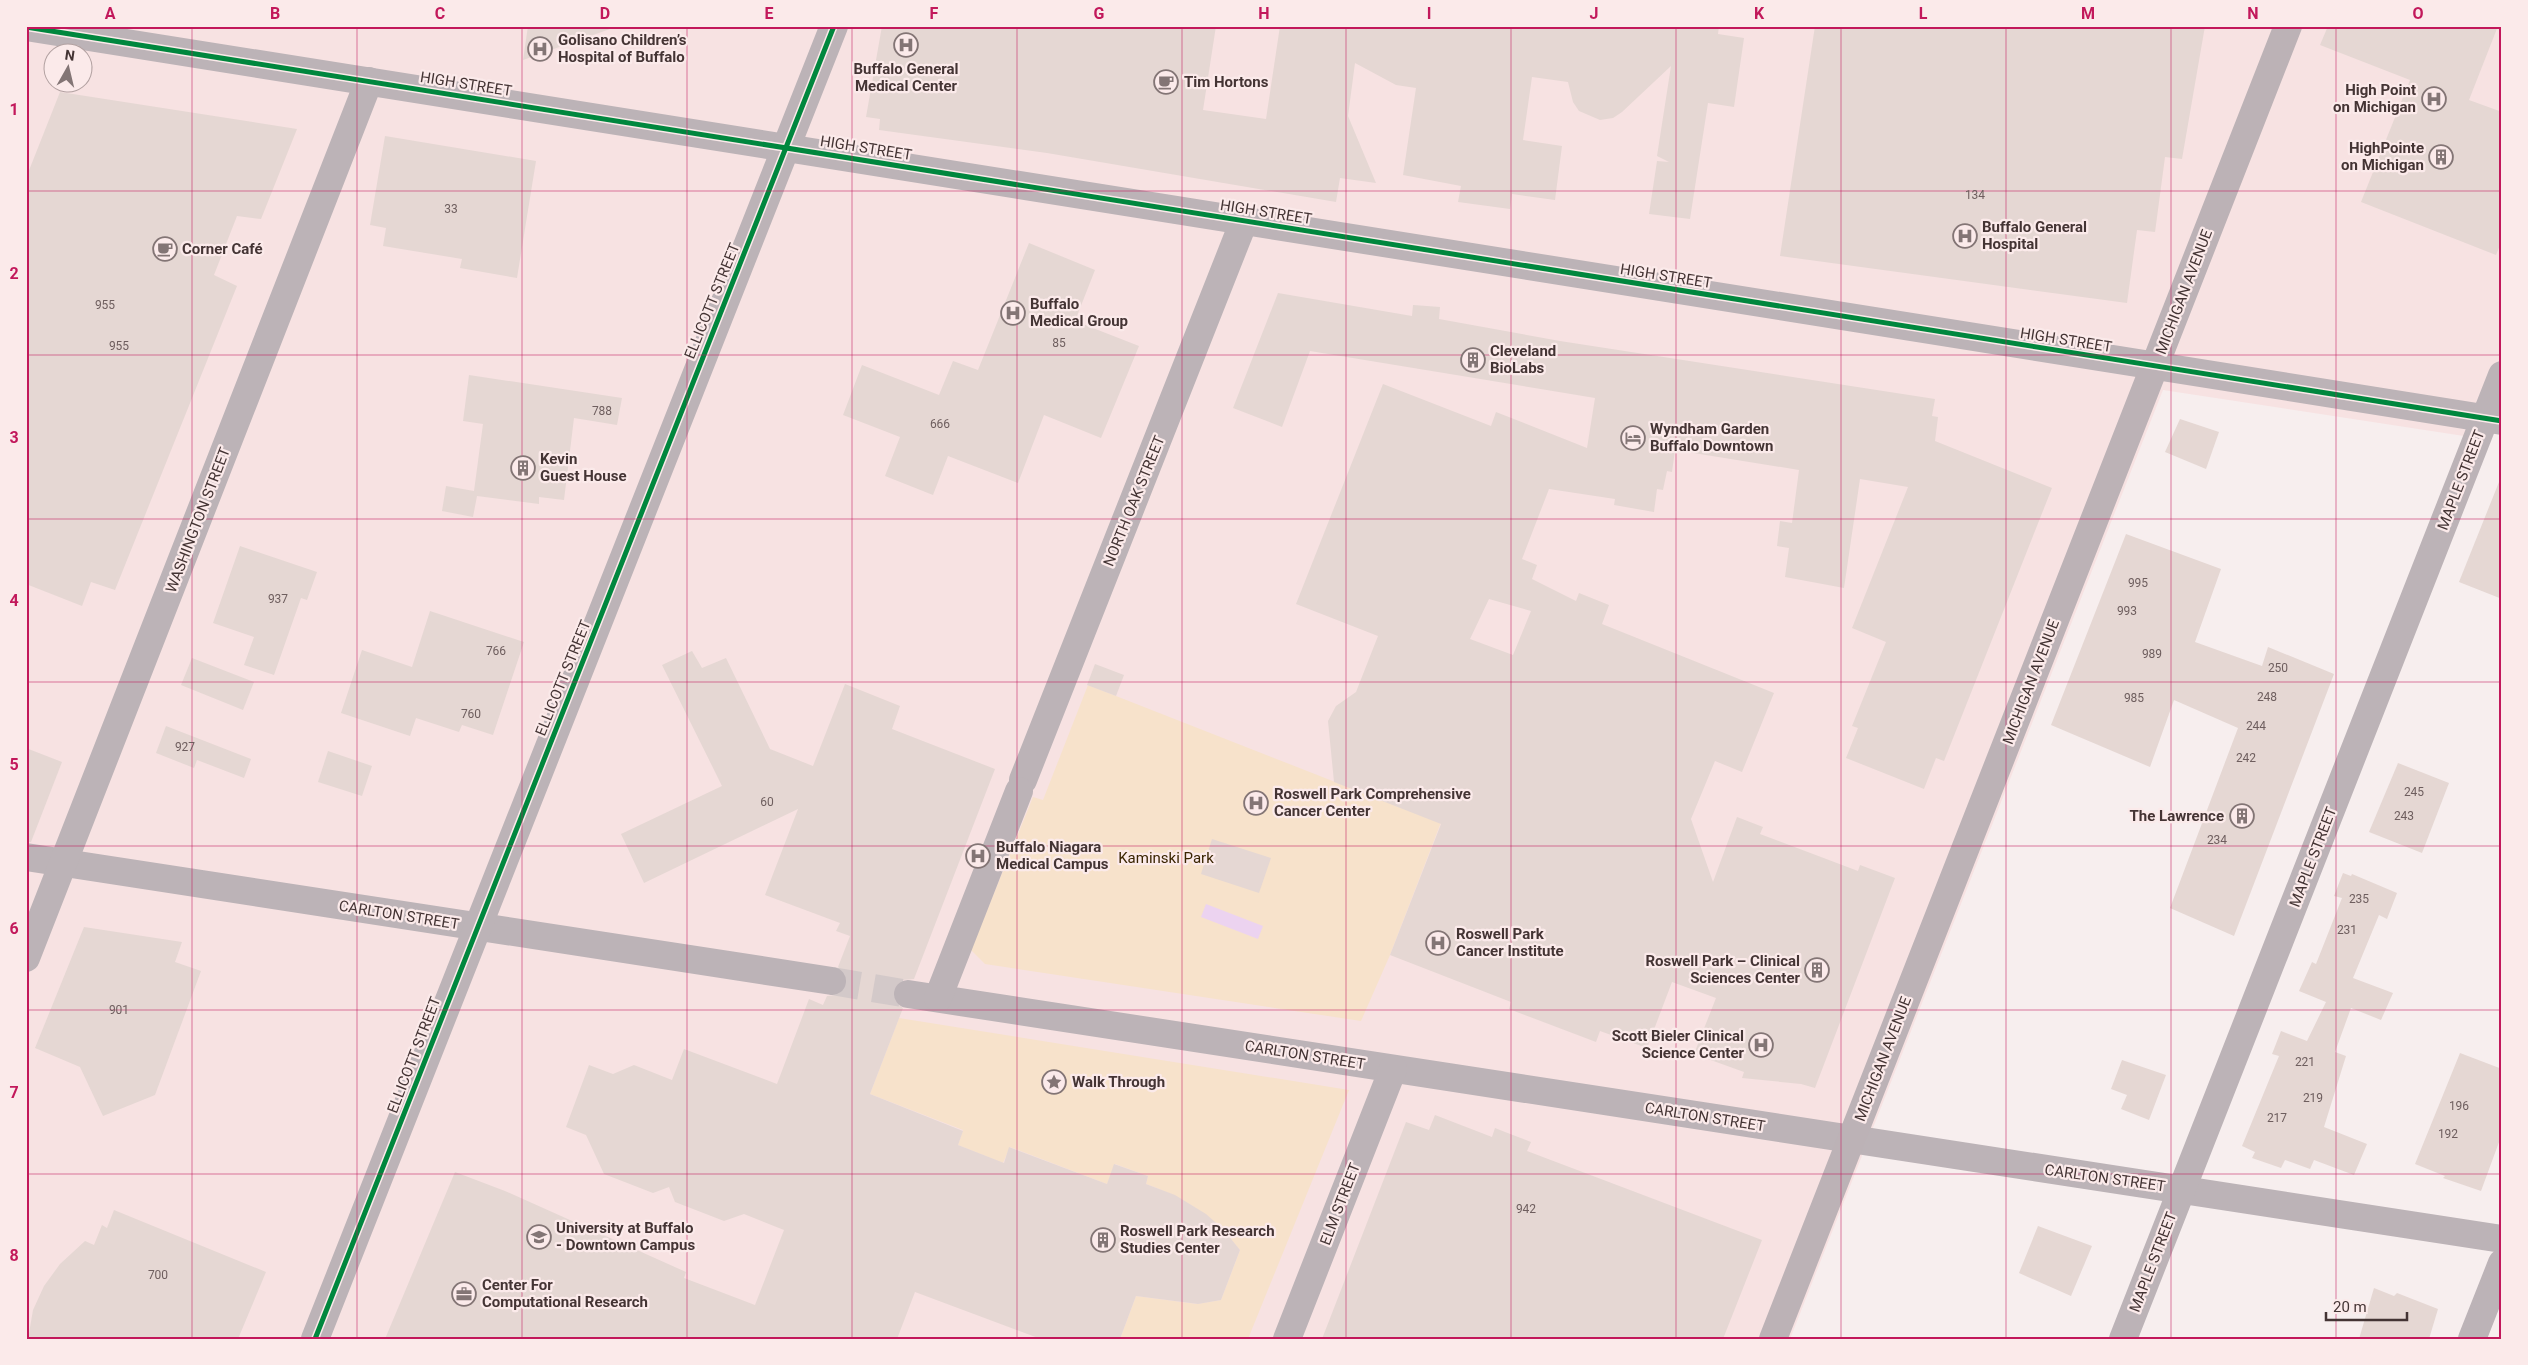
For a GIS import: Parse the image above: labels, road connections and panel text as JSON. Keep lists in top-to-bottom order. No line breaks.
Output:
{"streets":{"street":["HIGH STREET","MICHIGAN AVENUE","ELLICOTT STREET","MAPLE STREET","NORTH OAK STREET","WASHINGTON STREET","CARLTON STREET","ELM STREET"]},"crossings":[["HIGH STREET","MICHIGAN AVENUE"],["HIGH STREET","ELLICOTT STREET"],["HIGH STREET","MAPLE STREET"],["HIGH STREET","NORTH OAK STREET"],["HIGH STREET","WASHINGTON STREET"],["MICHIGAN AVENUE","CARLTON STREET"],["ELLICOTT STREET","CARLTON STREET"],["MAPLE STREET","CARLTON STREET"],["NORTH OAK STREET","CARLTON STREET"],["WASHINGTON STREET","CARLTON STREET"],["CARLTON STREET","ELM STREET"]],"parks":["Kaminski Park"],"places":{"hospital":["Buffalo General Medical Center","Golisano Children’s Hospital of Buffalo","High Point on Michigan","Buffalo General Hospital","Buffalo Medical Group","Roswell Park Comprehensive Cancer Center","Buffalo Niagara Medical Campus","Roswell Park Cancer Institute","Scott Bieler Clinical Science Center"],"cafe":["Tim Hortons","Corner Café"],"building":["HighPointe on Michigan","Cleveland BioLabs","Kevin Guest House","The Lawrence","Roswell Park – Clinical Sciences Center","Roswell Park Research Studies Center"],"hotel":["Wyndham Garden Buffalo Downtown"],"place":["Walk Through"],"school or university":["University at Buffalo - Downtown Campus"],"office":["Center For Computational Research"]},"house_numbers":["134","33","955","85","955","788","666","995","937","993","766","989","250","248","985","760","244","927","242","245","60","243","234","235","231","901","221","219","196","217","192","942","700"],"scale_bar":"20 m","north":"top","grid":{"columns":["A","B","C","D","E","F","G","H","I","J","K","L","M","N","O"],"rows":["1","2","3","4","5","6","7","8"]}}
